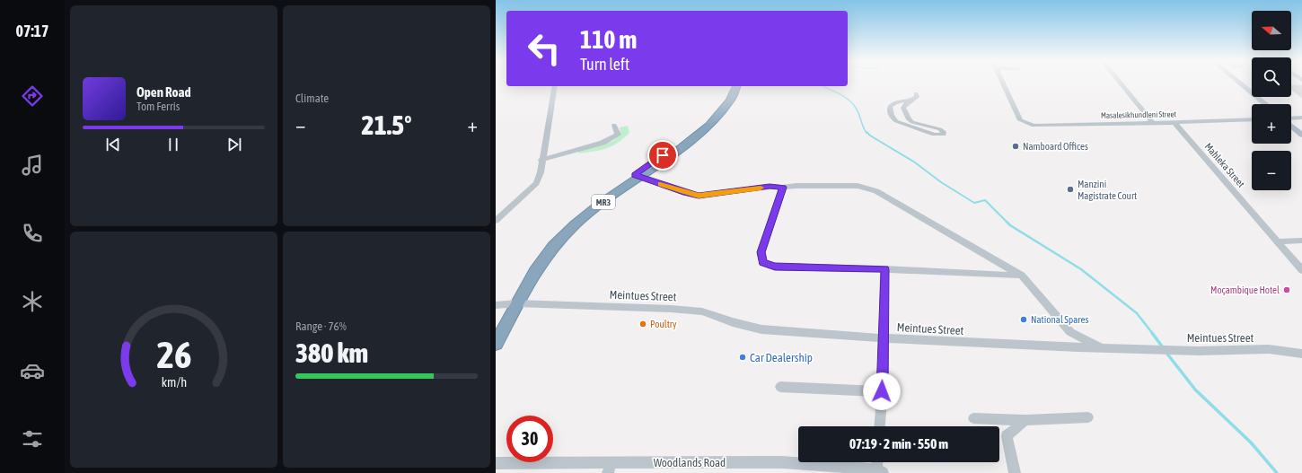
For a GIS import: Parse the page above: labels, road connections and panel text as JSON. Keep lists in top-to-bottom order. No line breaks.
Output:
{"streets":{"highway":["MR3"],"street":["Masalesikhundleni Street","Mahleka Street","Meintues Street","Woodlands Road"]},"crossings":[["Masalesikhundleni Street","Mahleka Street"],["MR3","Meintues Street"]],"places":["Namboard Offices","Manzini Magistrate Court","Moçambique Hotel","National Spares","Poultry","Car Dealership"],"north":"left","page":{"tabs":"07:17","tile":["Climate",["Range · 76%","380 km"]],"map_buttons":["+","−"],"turn":["110 m","Turn left"],"song":["Open Road","Tom Ferris"],"heat":["−","21.5°","+"],"limit":"30","trip":"07:19 · 2 min · 550 m","gauge":["26","km/h"]}}
